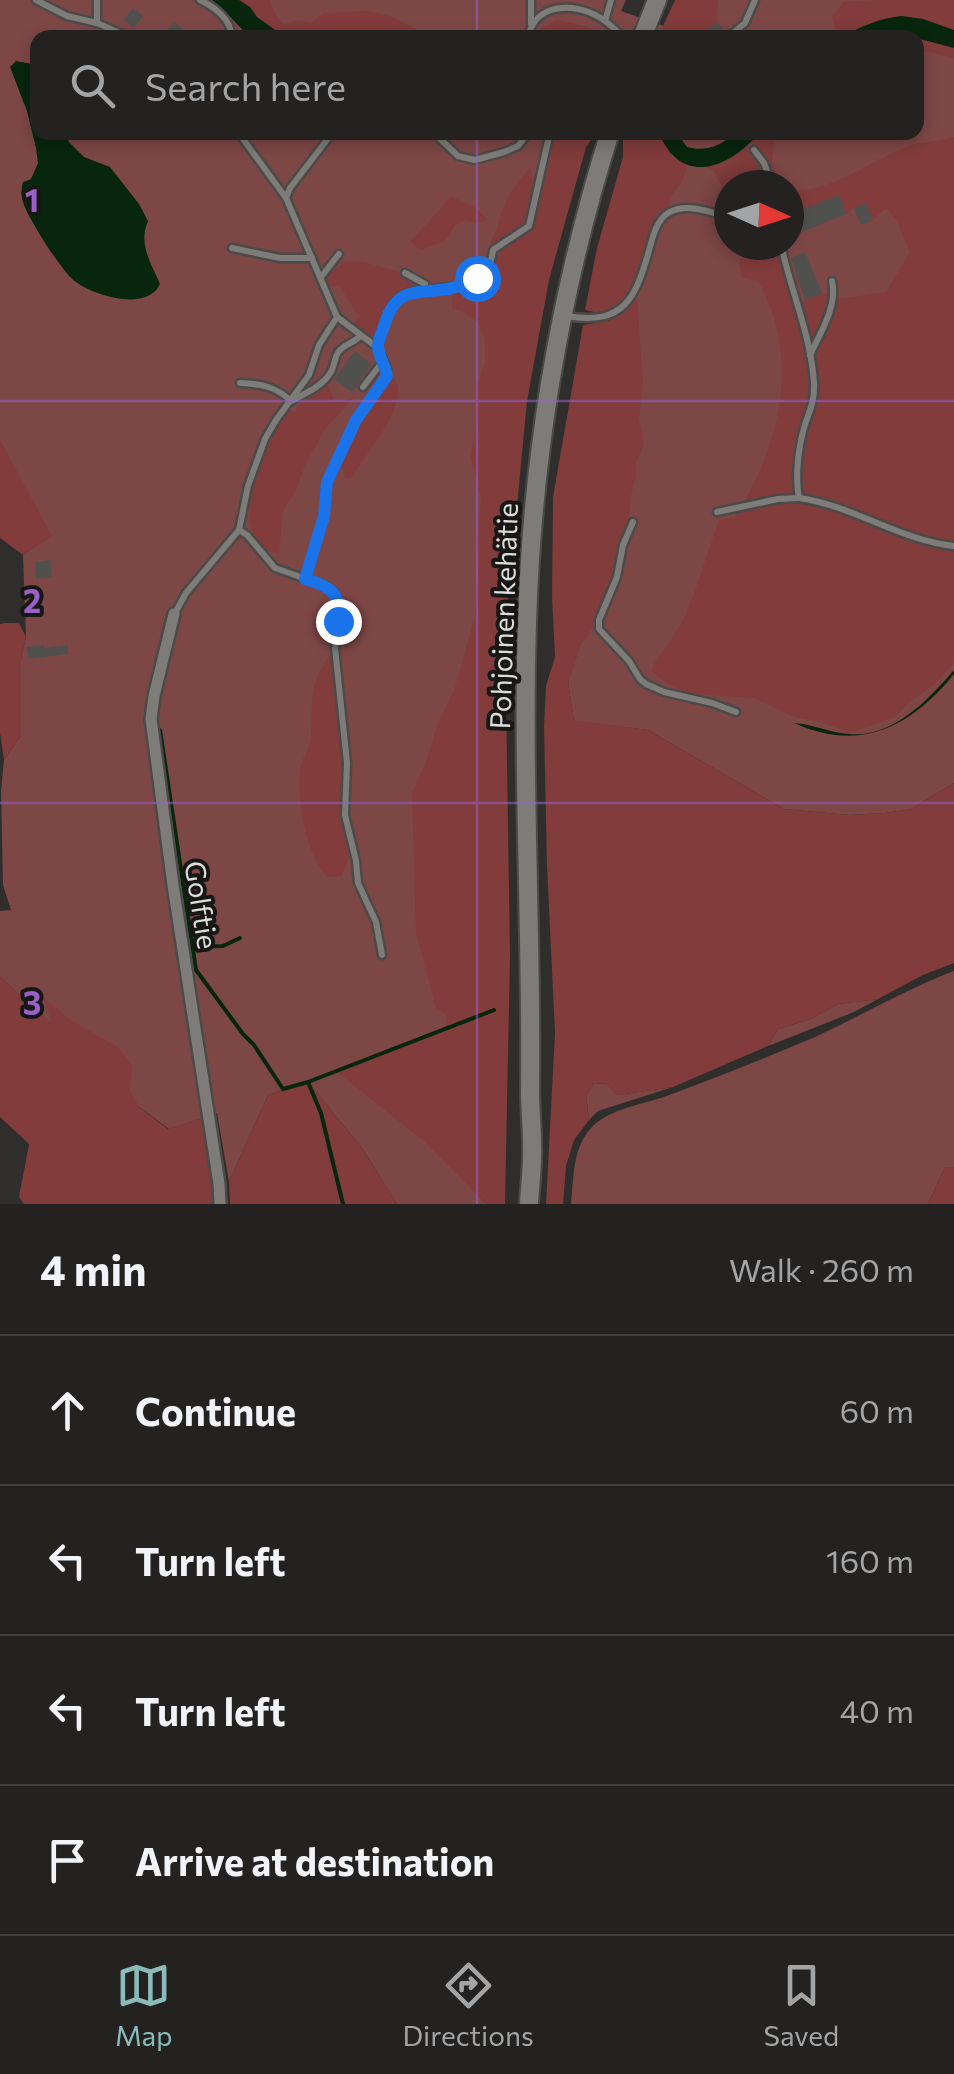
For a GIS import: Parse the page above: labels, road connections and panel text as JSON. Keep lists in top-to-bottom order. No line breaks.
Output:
{"streets":{"main road":["Pohjoinen kehätie"],"street":["Golftie"]},"north":"right","page":{"search":"Search here","heading":["4 min","Walk · 260 m"],"list":[["Continue","60 m"],["Turn left","160 m"],["Turn left","40 m"],"Arrive at destination"],"nav":["Map","Directions","Saved"]},"grid":{"rows":["1","2","3"]}}
